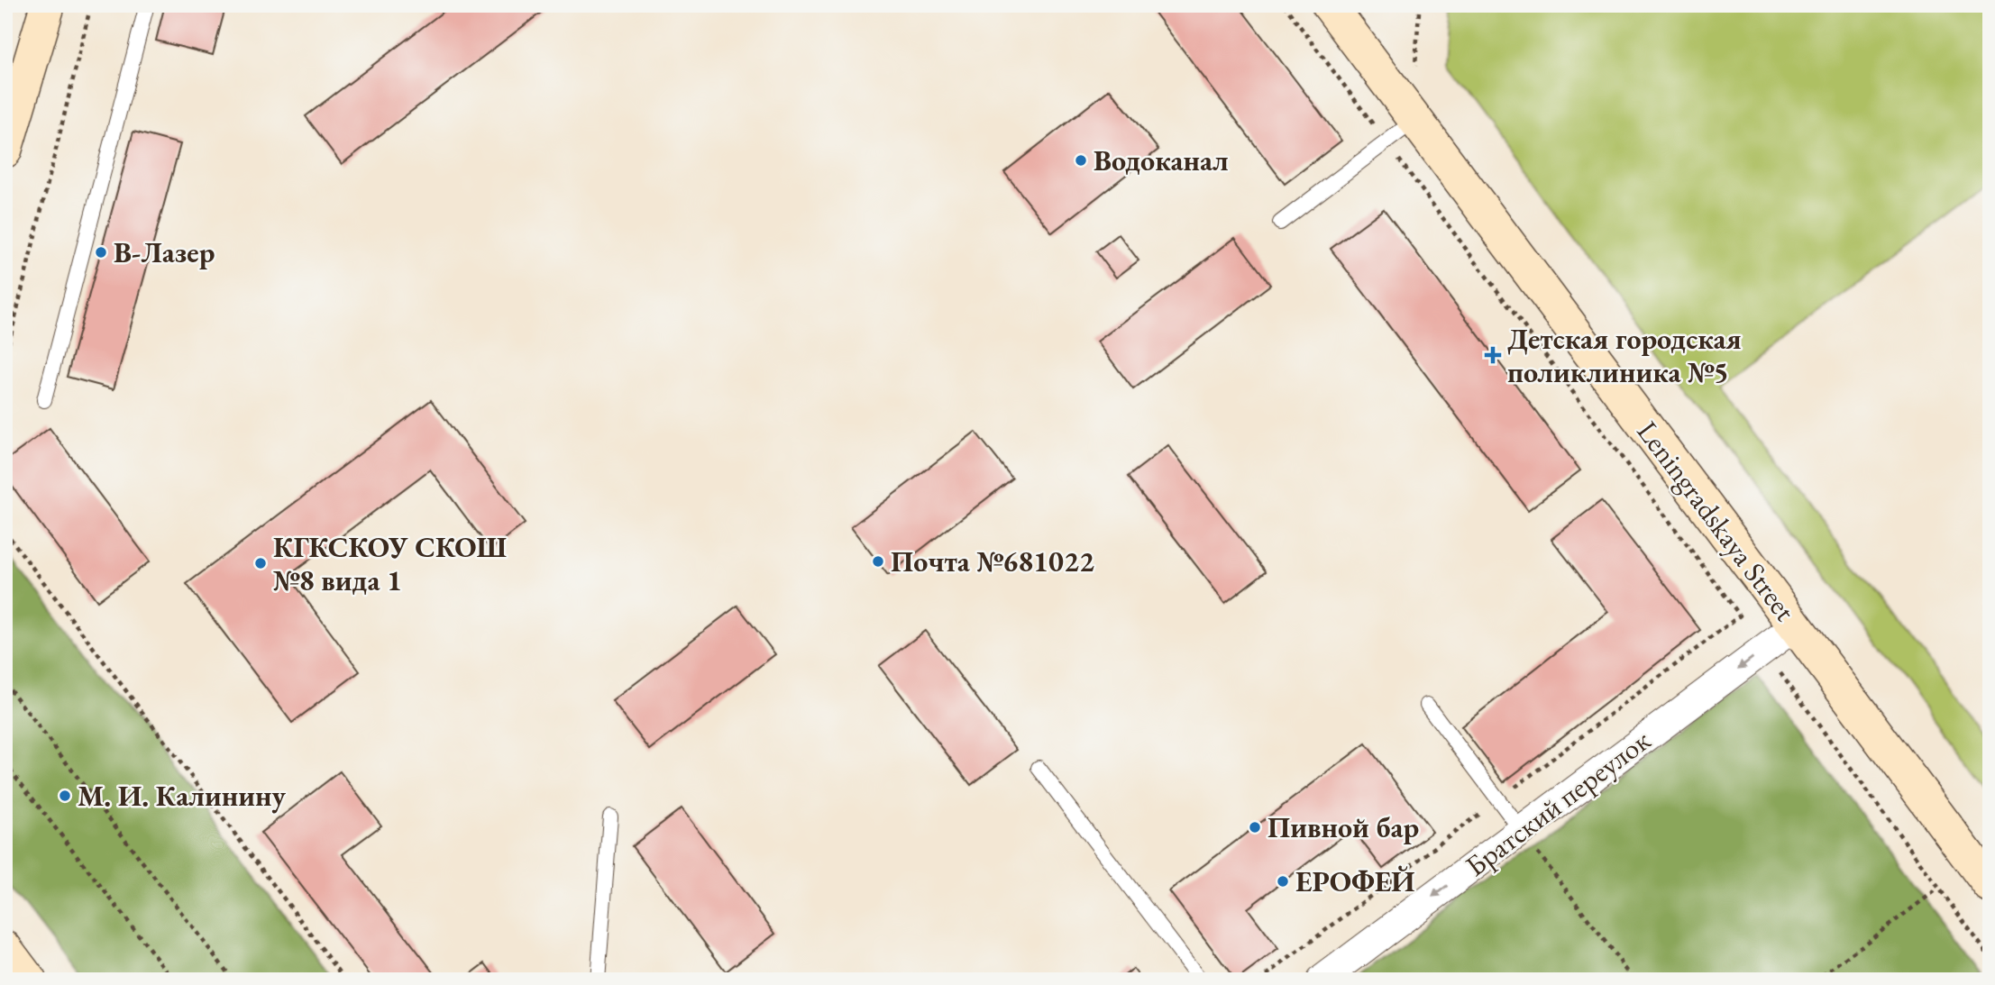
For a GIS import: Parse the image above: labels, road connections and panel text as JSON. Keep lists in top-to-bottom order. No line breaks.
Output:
{"streets":{"main road":["Leningradskaya Street"],"street":["Братский переулок"]},"crossings":[["Leningradskaya Street","Братский переулок"]],"one_way":["Братский переулок"],"places":{"other":["Водоканал","В-Лазер","Почта №681022","КГКСКОУ СКОШ №8 вида 1","М. И. Калинину","Пивной бар","ЕРОФЕЙ"],"health":["Детская городская поликлиника №5"]}}
